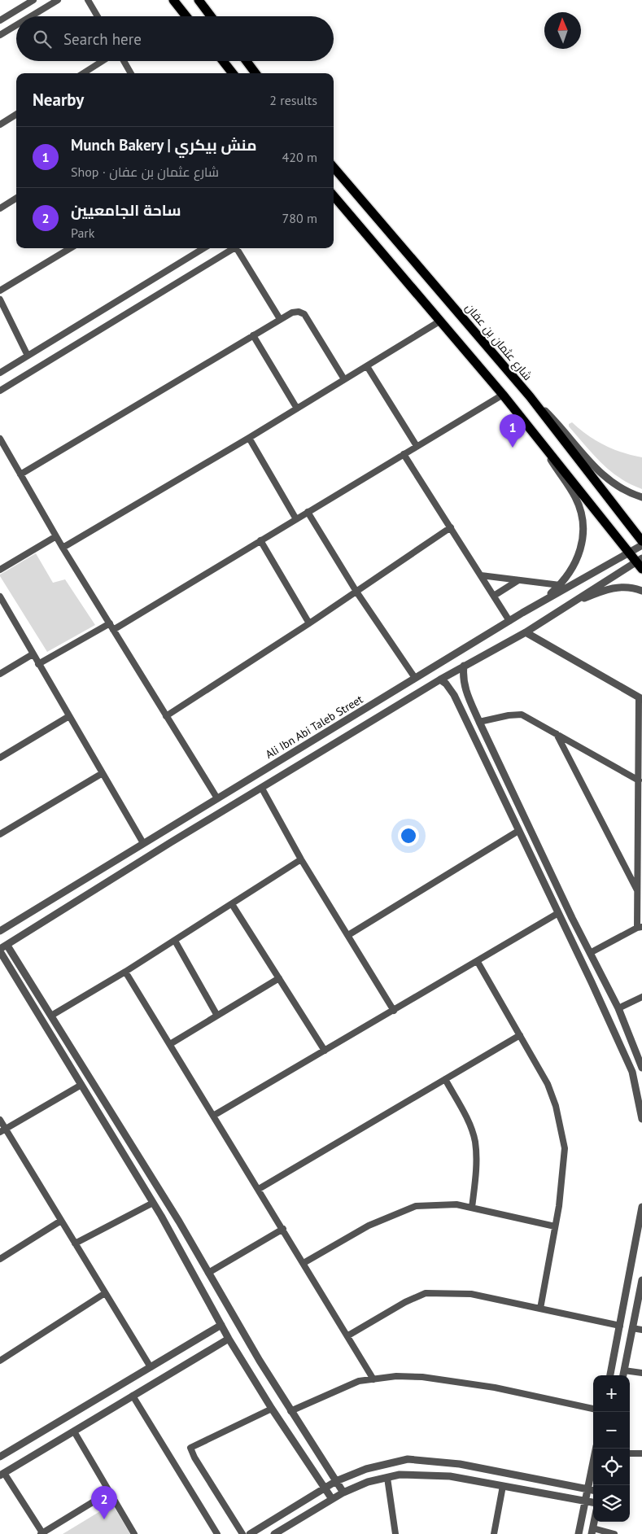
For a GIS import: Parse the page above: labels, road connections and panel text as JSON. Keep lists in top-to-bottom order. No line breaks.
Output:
{"streets":{"main road":["شارع عثمان بن عفان"],"street":["Ali Ibn Abi Taleb Street"]},"north":"top","page":{"search":"Search here","heading":["Nearby","2 results"],"list":[{"mark":"1","name":"Munch Bakery | منش بيكري","note":"Shop · شارع عثمان بن عفان","value":"420 m"},{"mark":"2","name":"ساحة الجامعيين","note":"Park","value":"780 m"}],"pins":["1","2"],"map_buttons":["+","−"]}}
